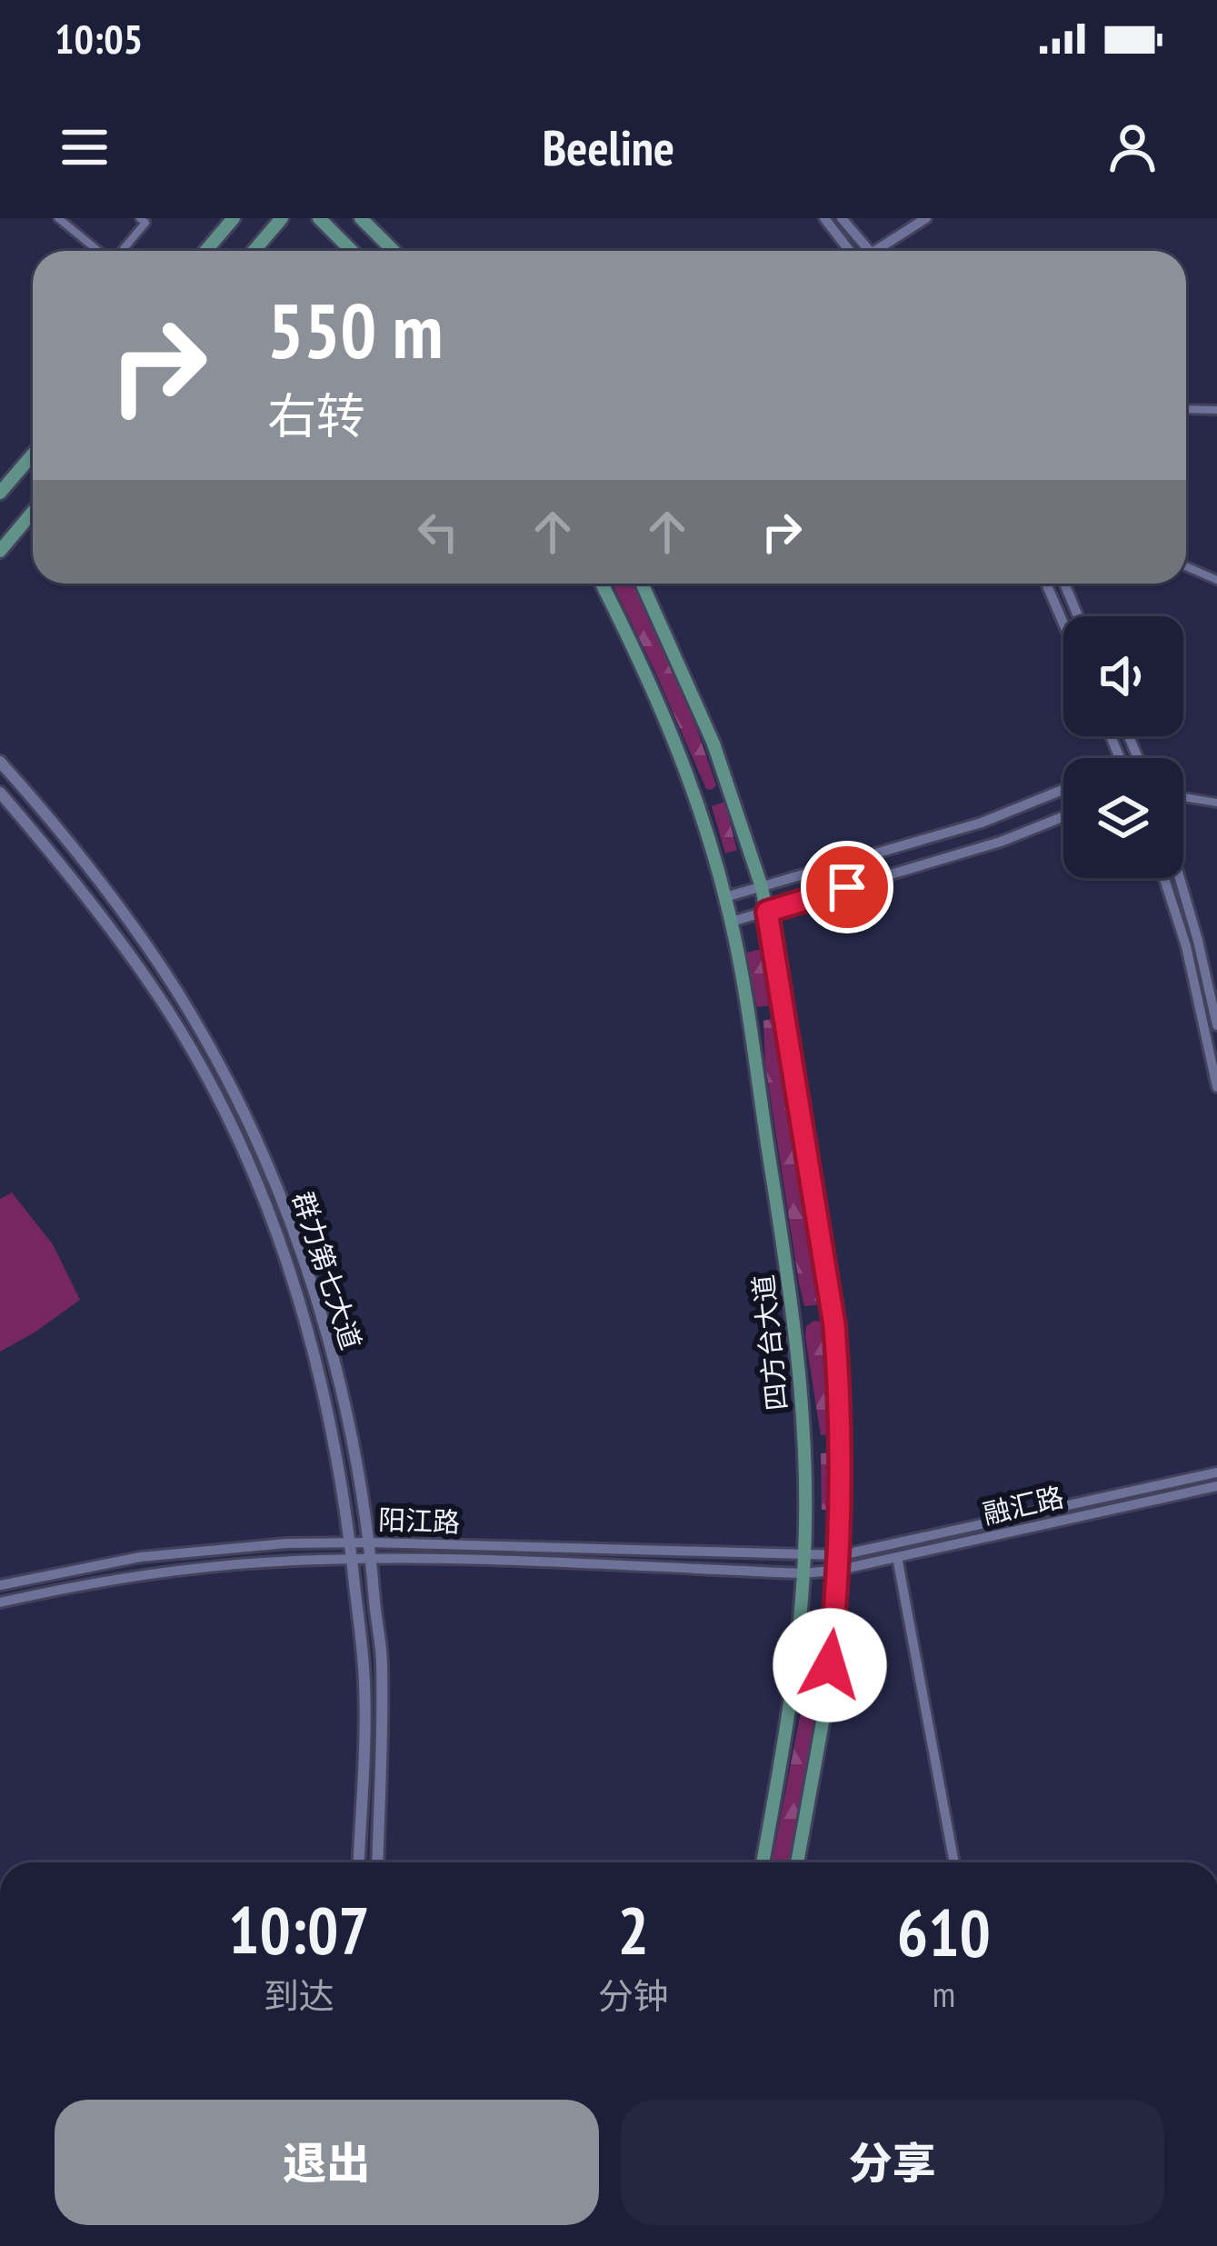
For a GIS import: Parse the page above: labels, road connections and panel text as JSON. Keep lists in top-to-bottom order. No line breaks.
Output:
{"streets":{"main road":["群力第七大道","四方台大道"],"street":["融汇路","阳江路"]},"crossings":[["群力第七大道","阳江路"],["四方台大道","阳江路"],["融汇路","阳江路"]],"page":{"status":"10:05","header":"Beeline","turn":["550 m","右转"],"eta":["10:07","到达","2","分钟","610","m"],"buttons":["退出","分享"]}}
